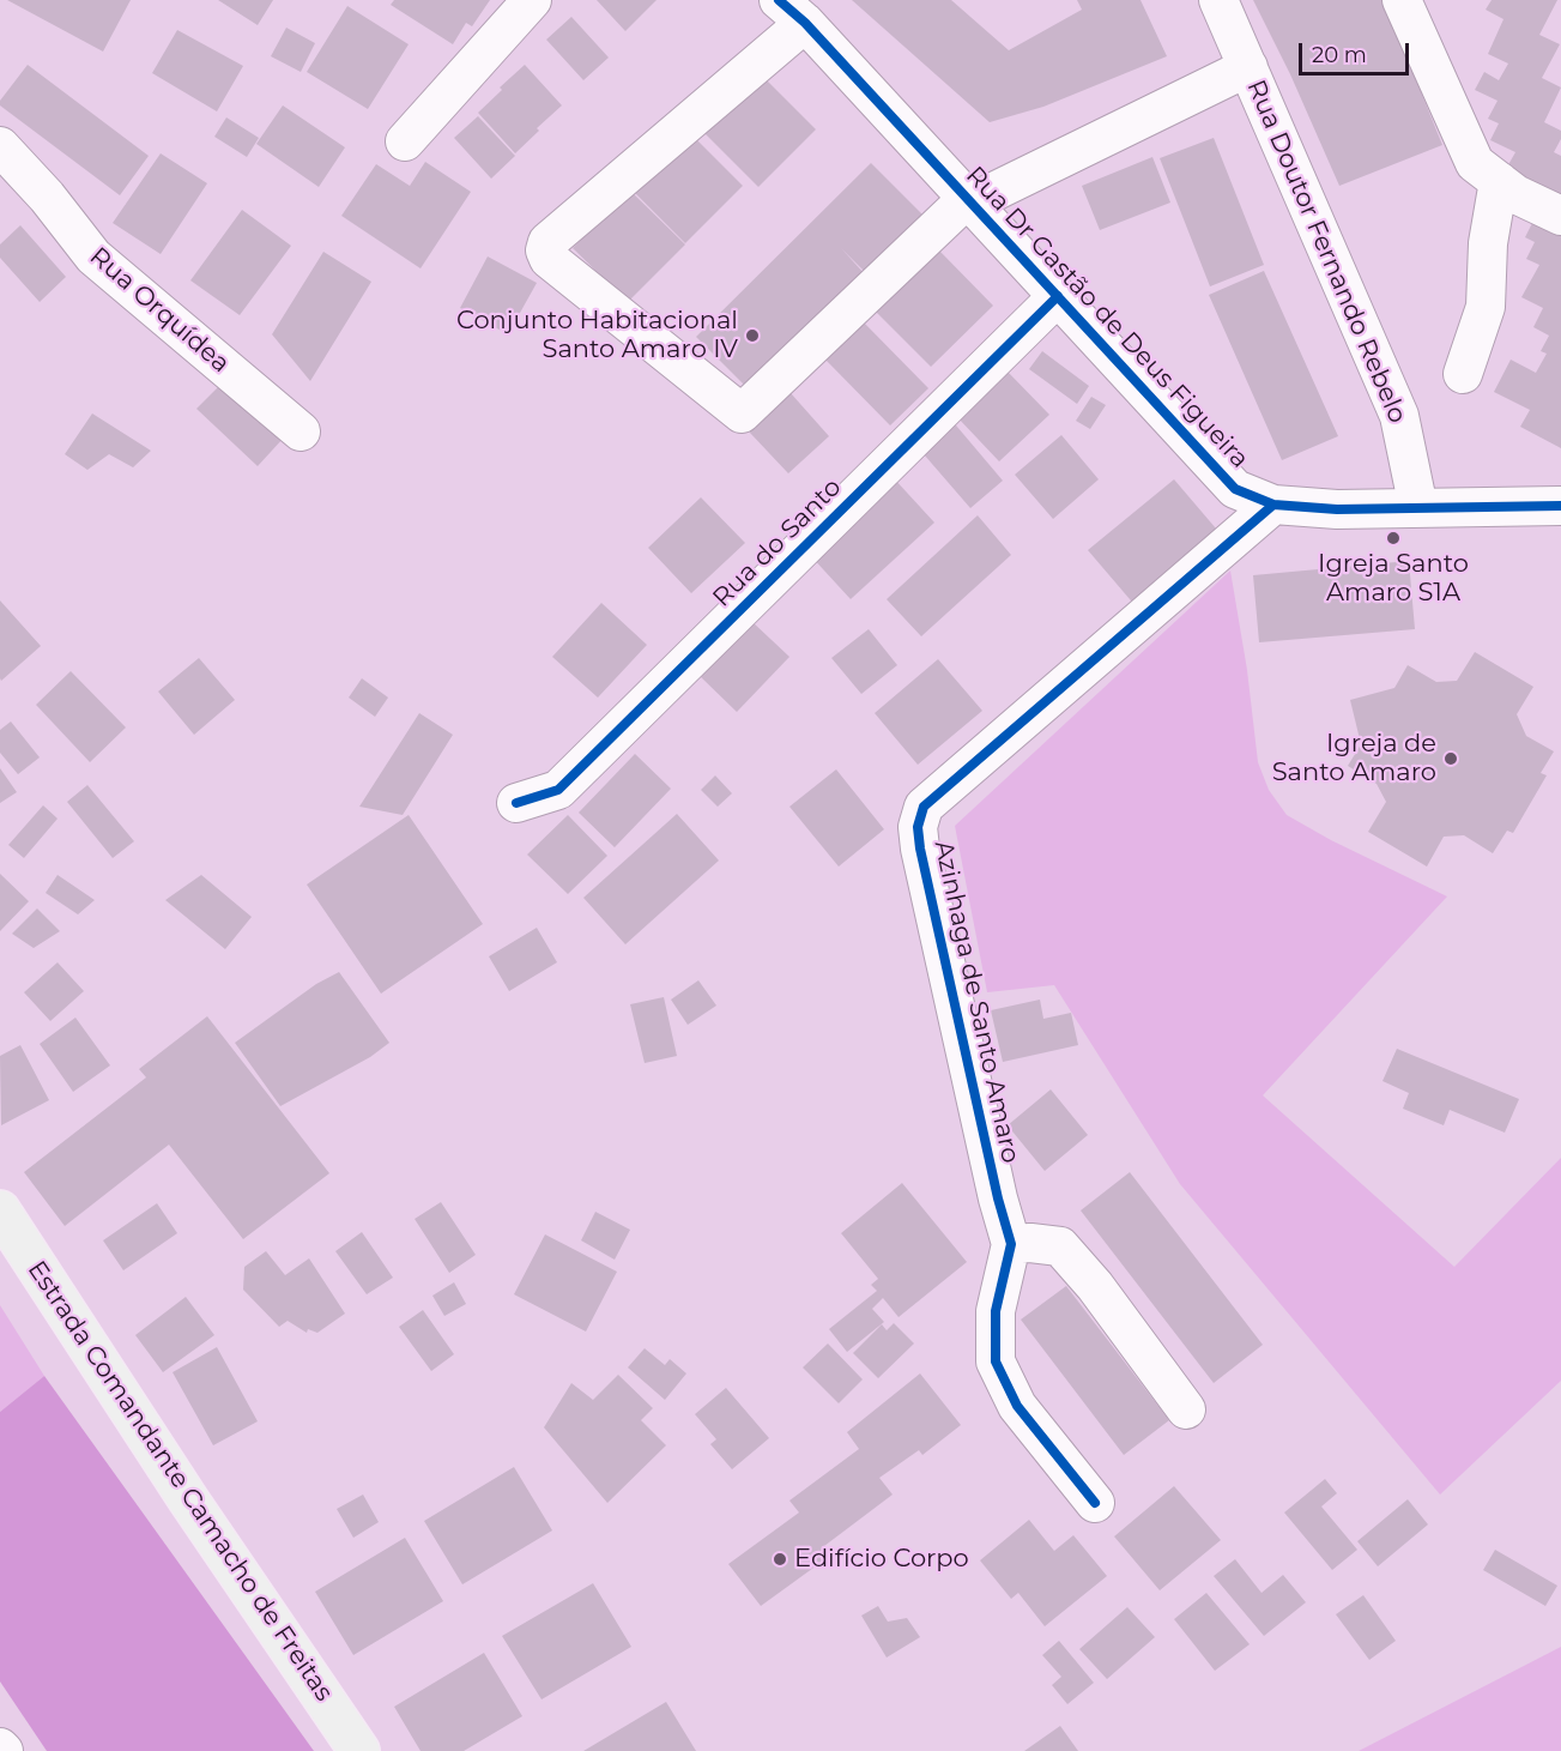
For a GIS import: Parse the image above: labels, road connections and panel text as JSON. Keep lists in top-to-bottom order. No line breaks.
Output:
{"streets":{"main road":["Estrada Comandante Camacho de Freitas"],"street":["Rua Doutor Fernando Rebelo","Rua Orquídea","Rua Dr Gastão de Deus Figueira","Rua do Santo","Azinhaga de Santo Amaro"]},"crossings":[["Rua Doutor Fernando Rebelo","Rua Dr Gastão de Deus Figueira"],["Rua Dr Gastão de Deus Figueira","Rua do Santo"],["Rua Dr Gastão de Deus Figueira","Azinhaga de Santo Amaro"]],"places":["Conjunto Habitacional Santo Amaro IV","Igreja Santo Amaro S1A","Igreja de Santo Amaro","Edifício Corpo"],"scale_bar":"20 m"}
